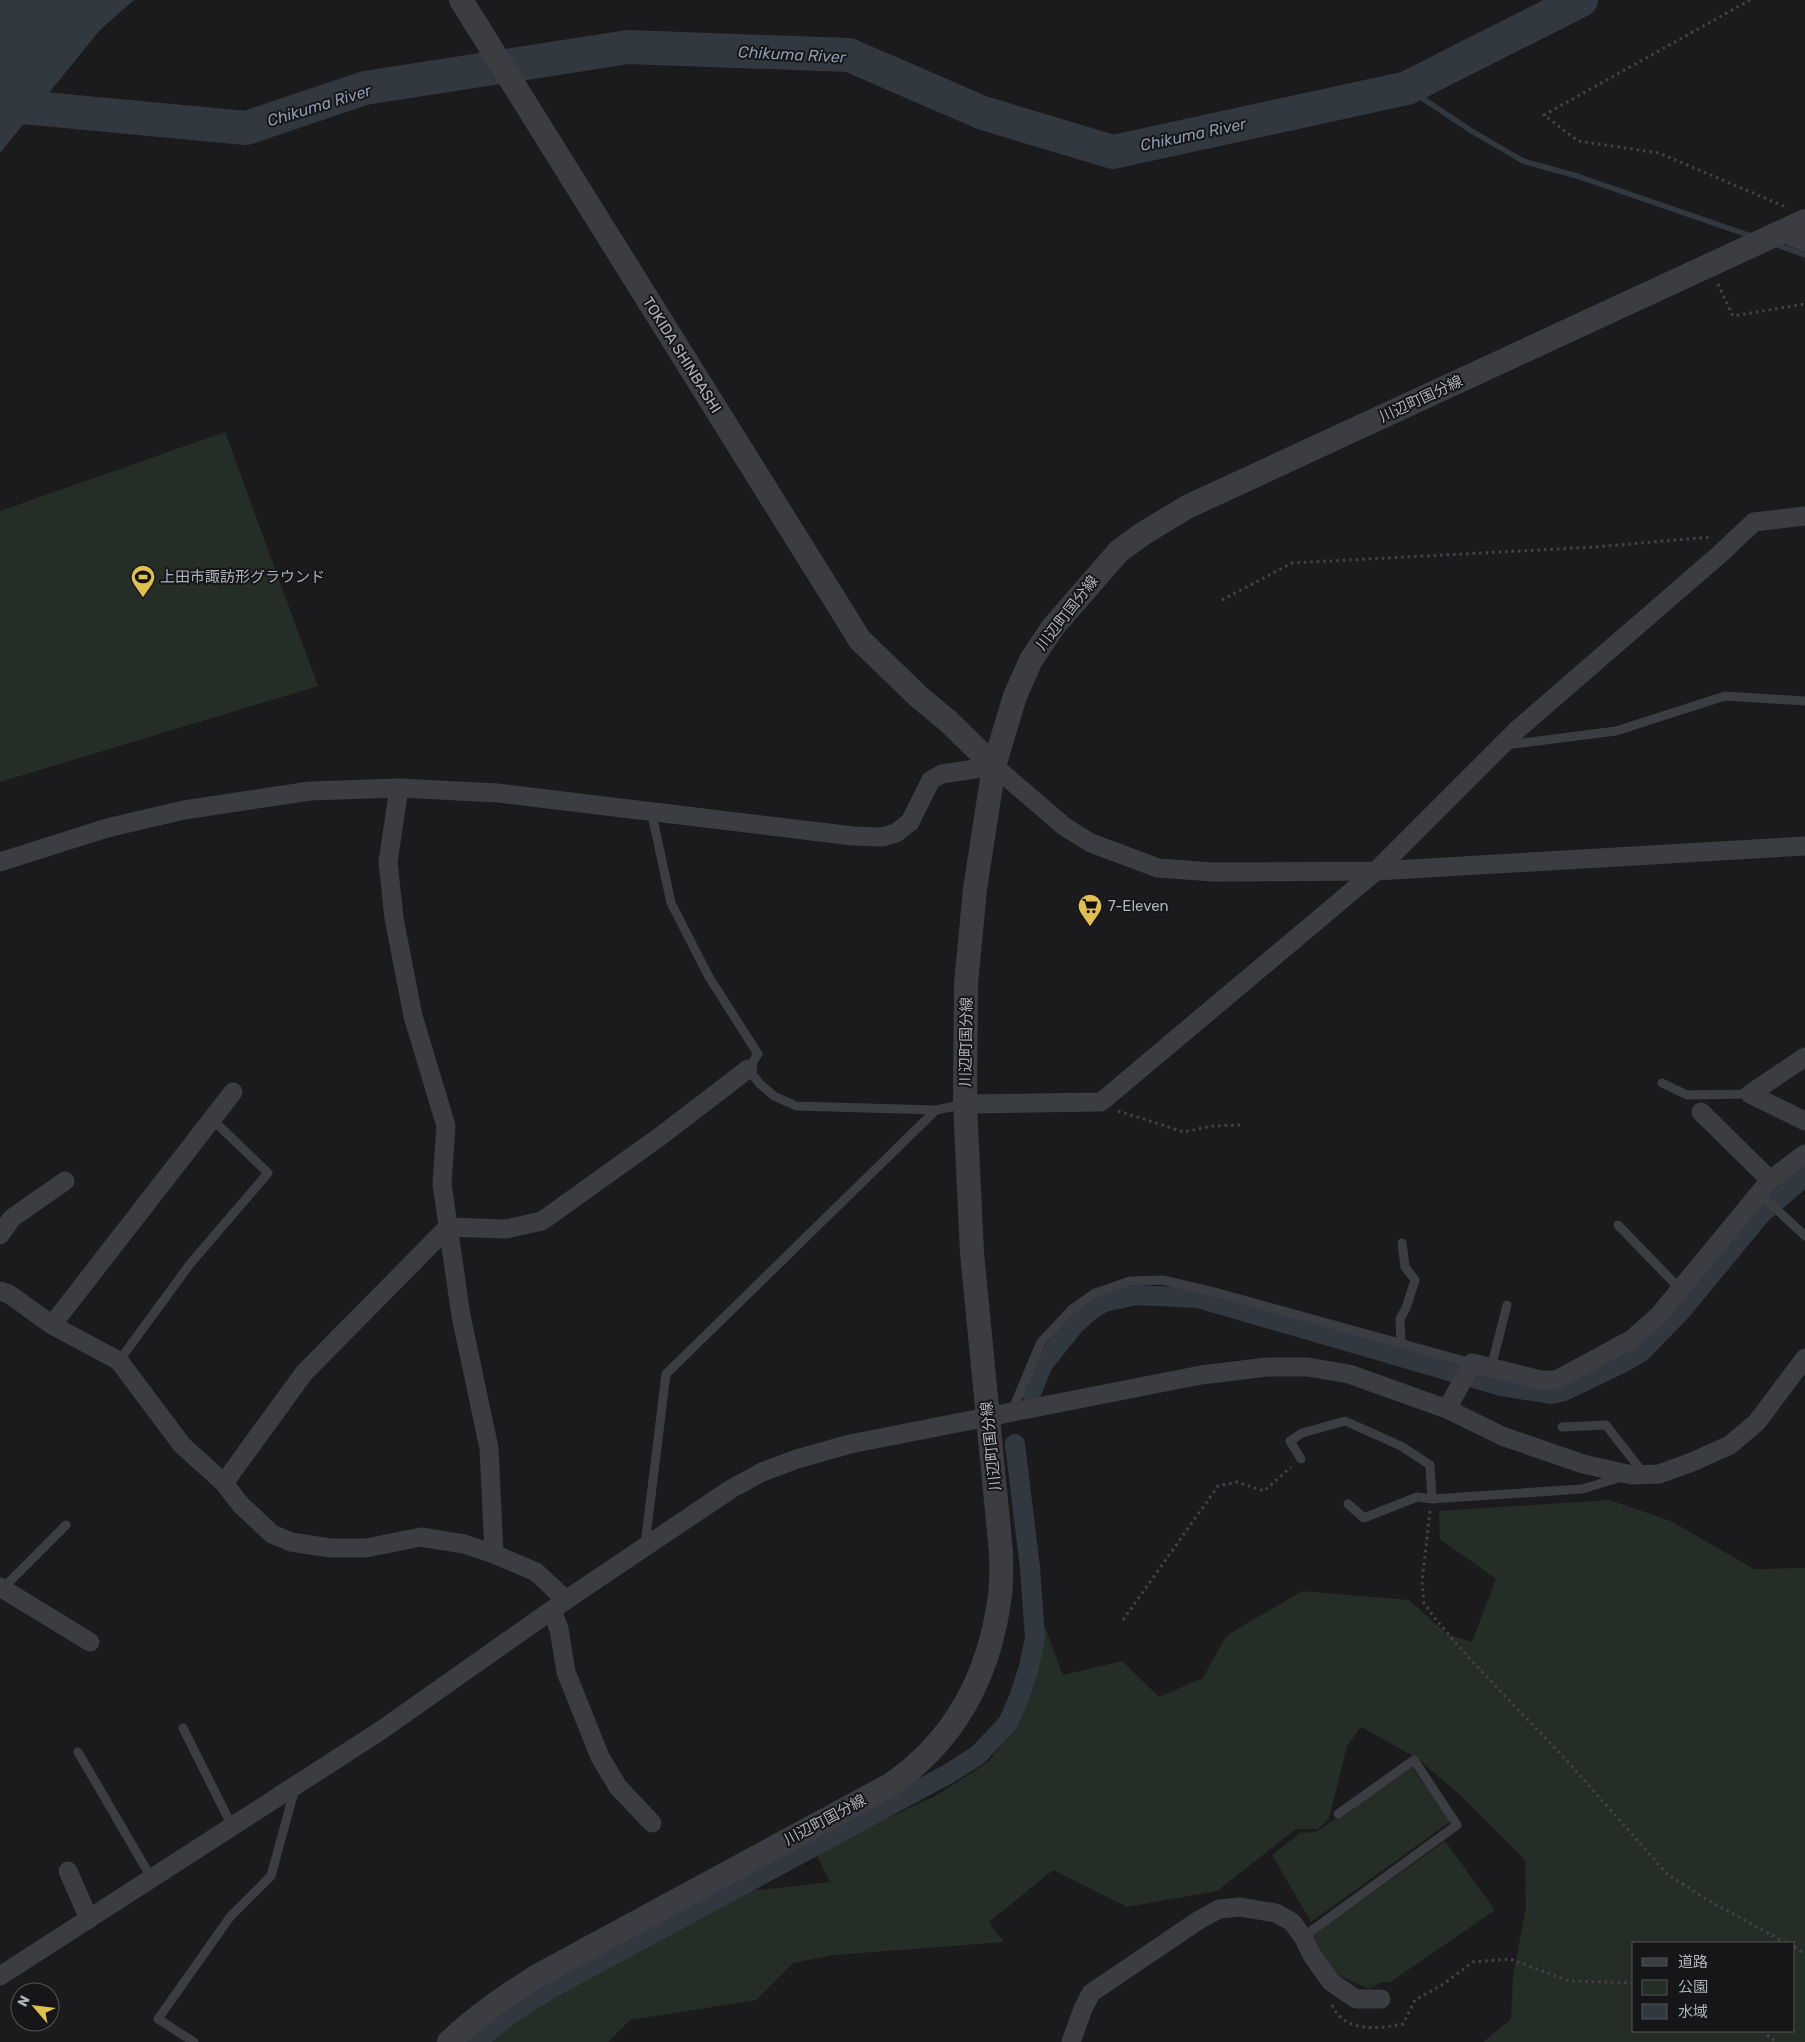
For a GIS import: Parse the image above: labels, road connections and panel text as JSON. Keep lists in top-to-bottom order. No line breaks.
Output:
{"streets":{"street":["TOKIDA SHINBASHI","川辺町国分線"]},"crossings":[["TOKIDA SHINBASHI","川辺町国分線"]],"water":["Chikuma River"],"places":{"sports":["上田市諏訪形グラウンド"],"supermarket":["7-Eleven"]},"legend":["道路","公園","水域"],"north":"top left"}
